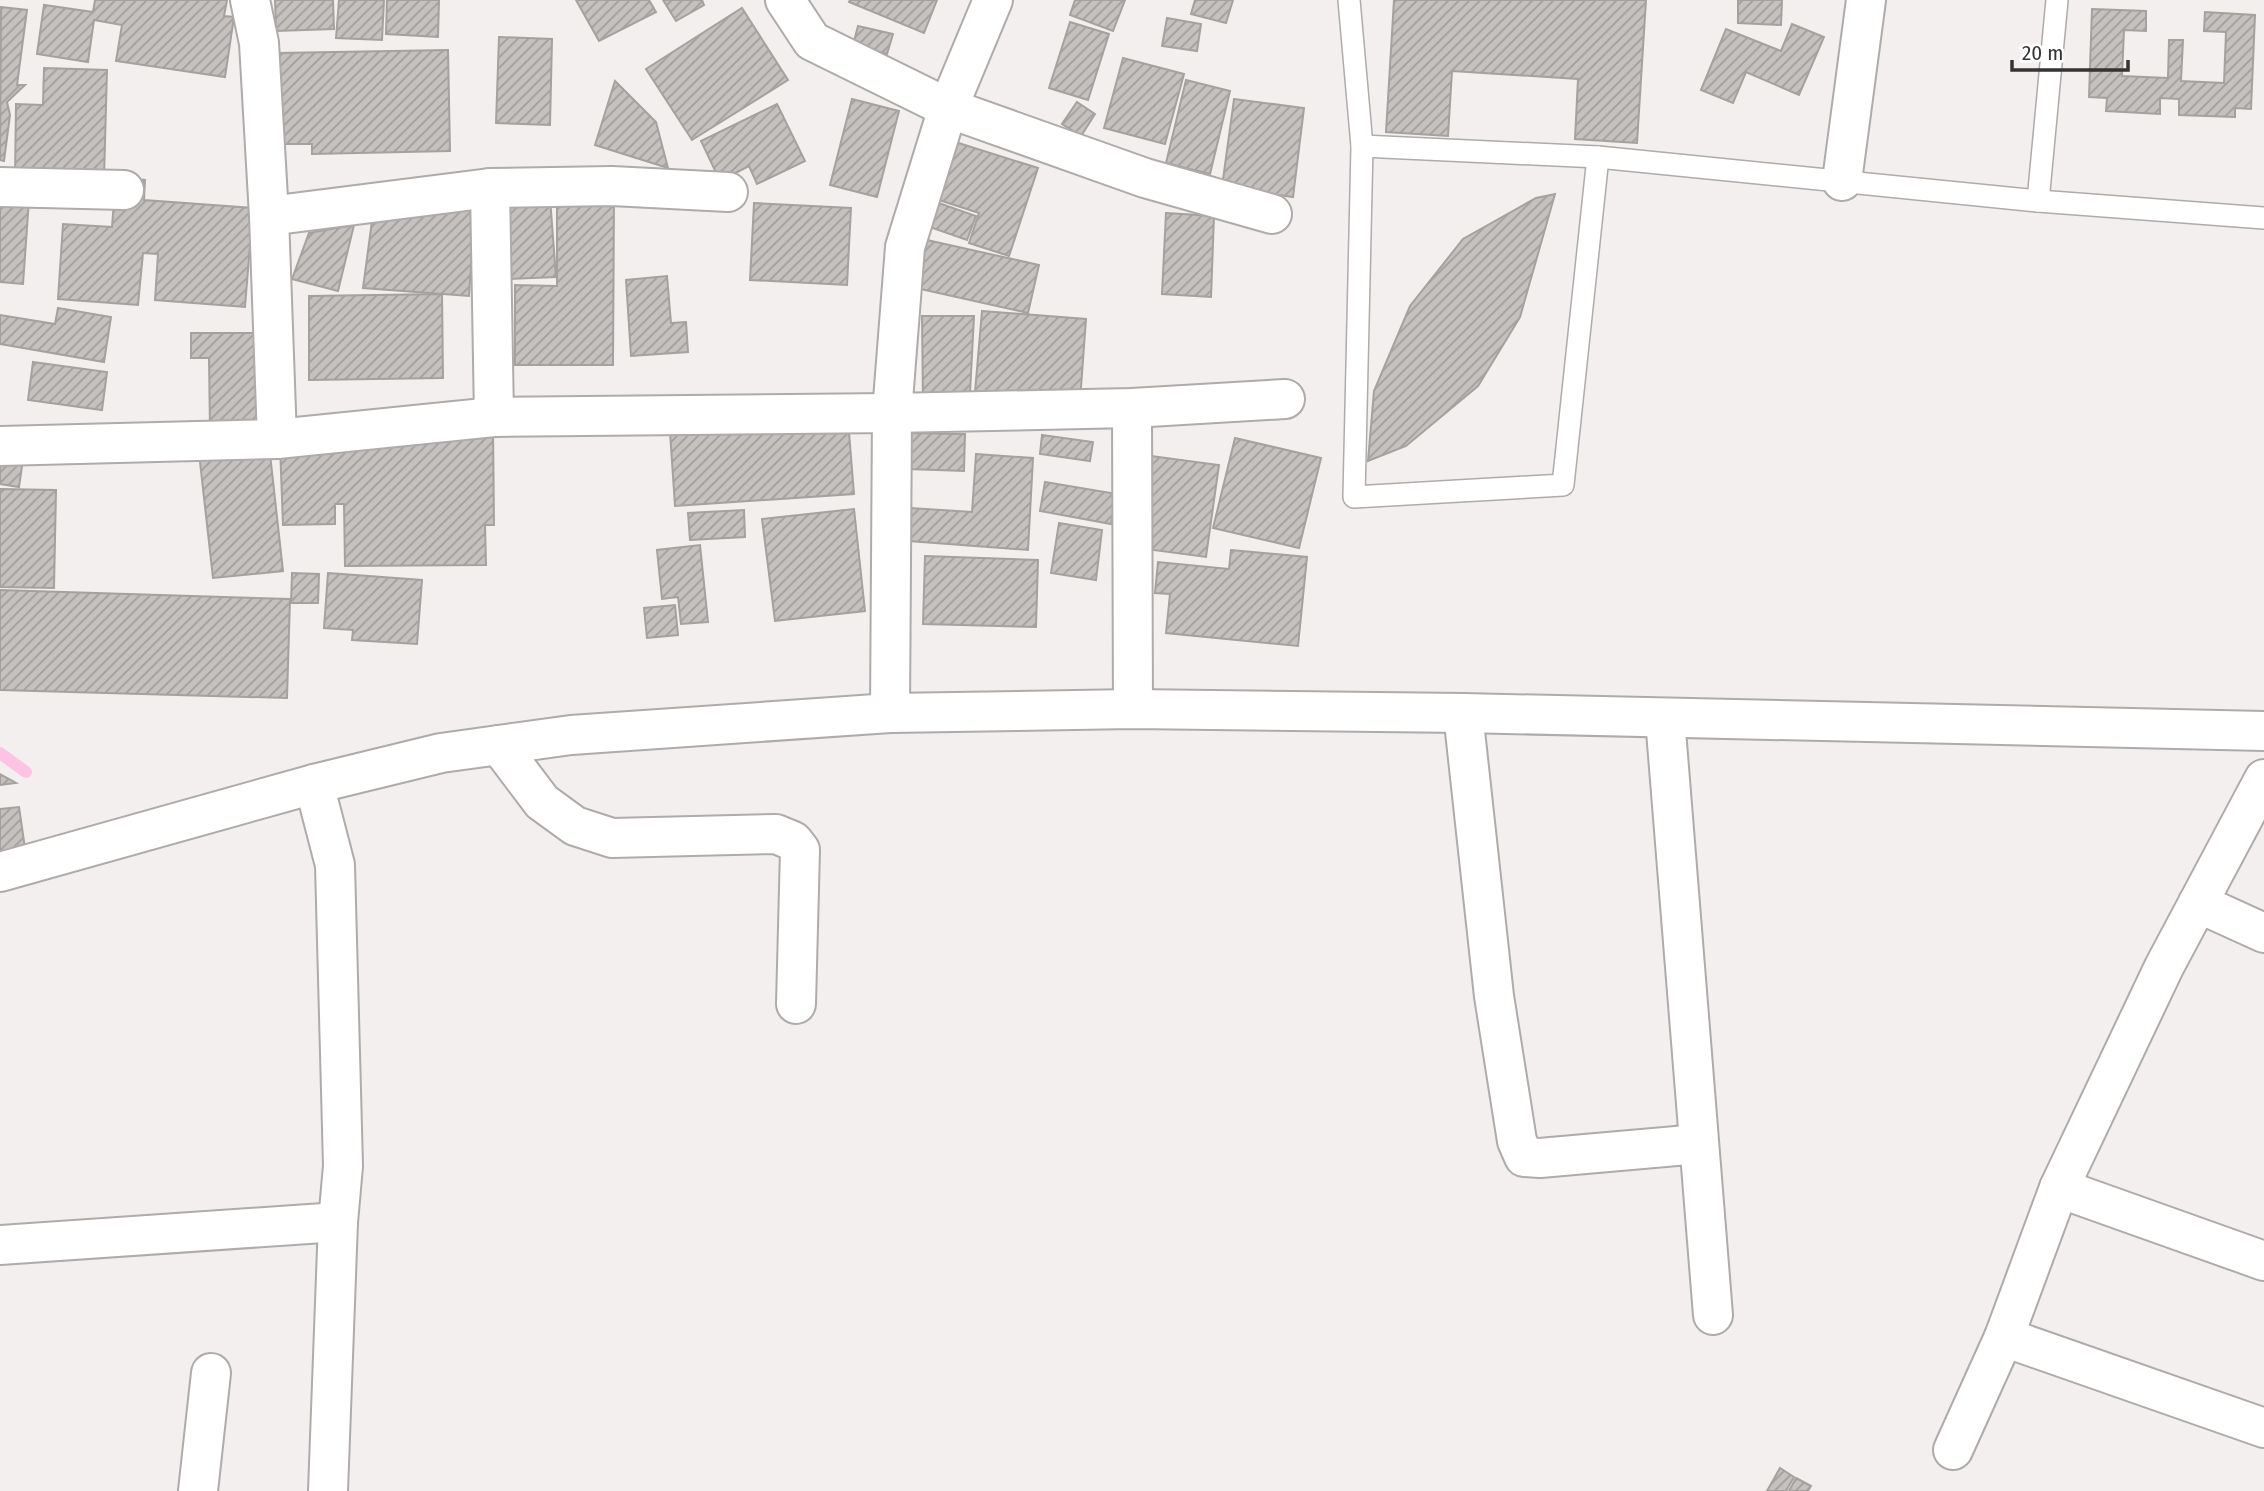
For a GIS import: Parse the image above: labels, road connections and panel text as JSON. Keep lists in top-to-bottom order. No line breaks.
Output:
{"scale_bar":"20 m"}
